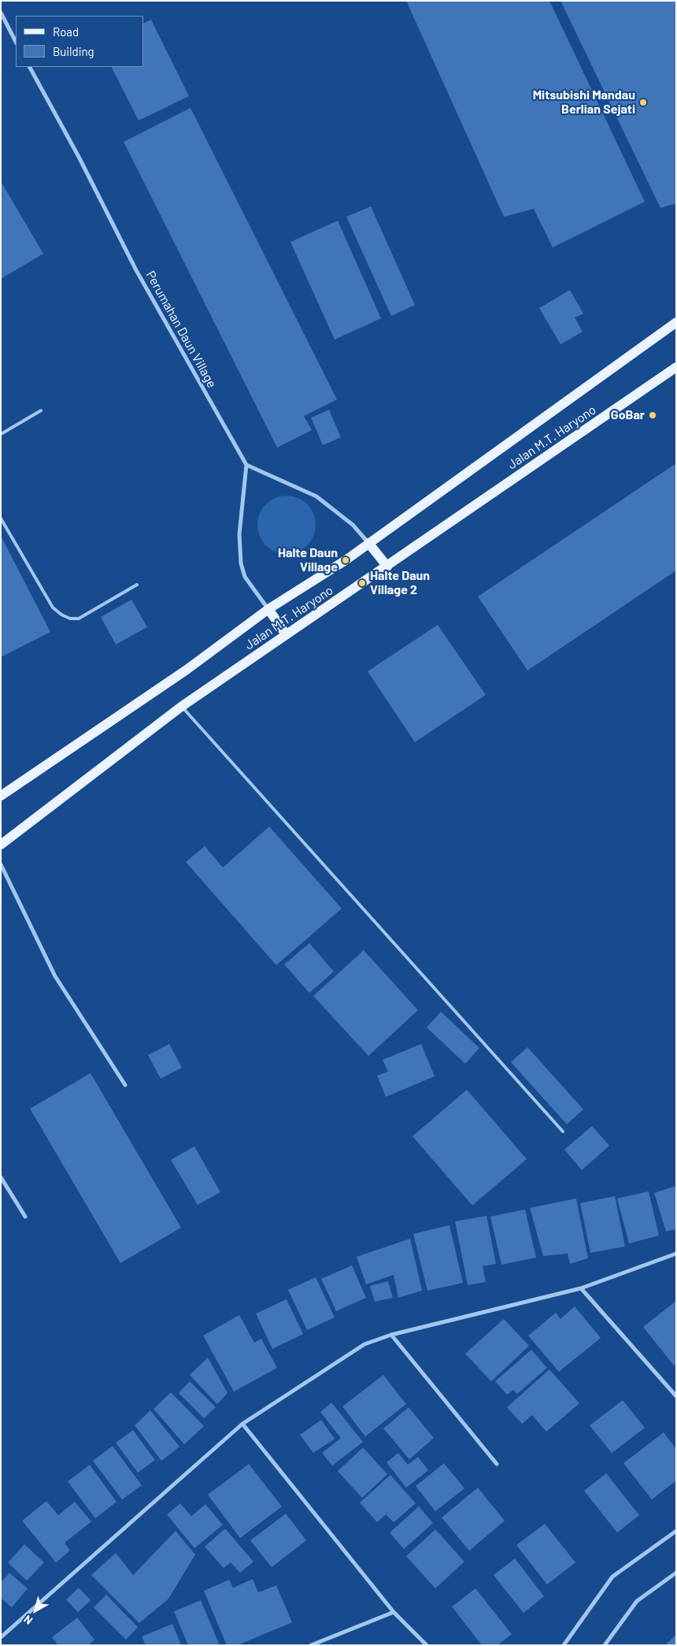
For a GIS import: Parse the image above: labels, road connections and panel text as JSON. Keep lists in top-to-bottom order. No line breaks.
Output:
{"streets":{"main road":["Jalan M.T. Haryono"],"street":["Perumahan Daun Village"]},"places":["Mitsubishi Mandau Berlian Sejati","GoBar","Halte Daun Village","Halte Daun Village 2"],"legend":["Road","Building"],"north":"bottom left"}
